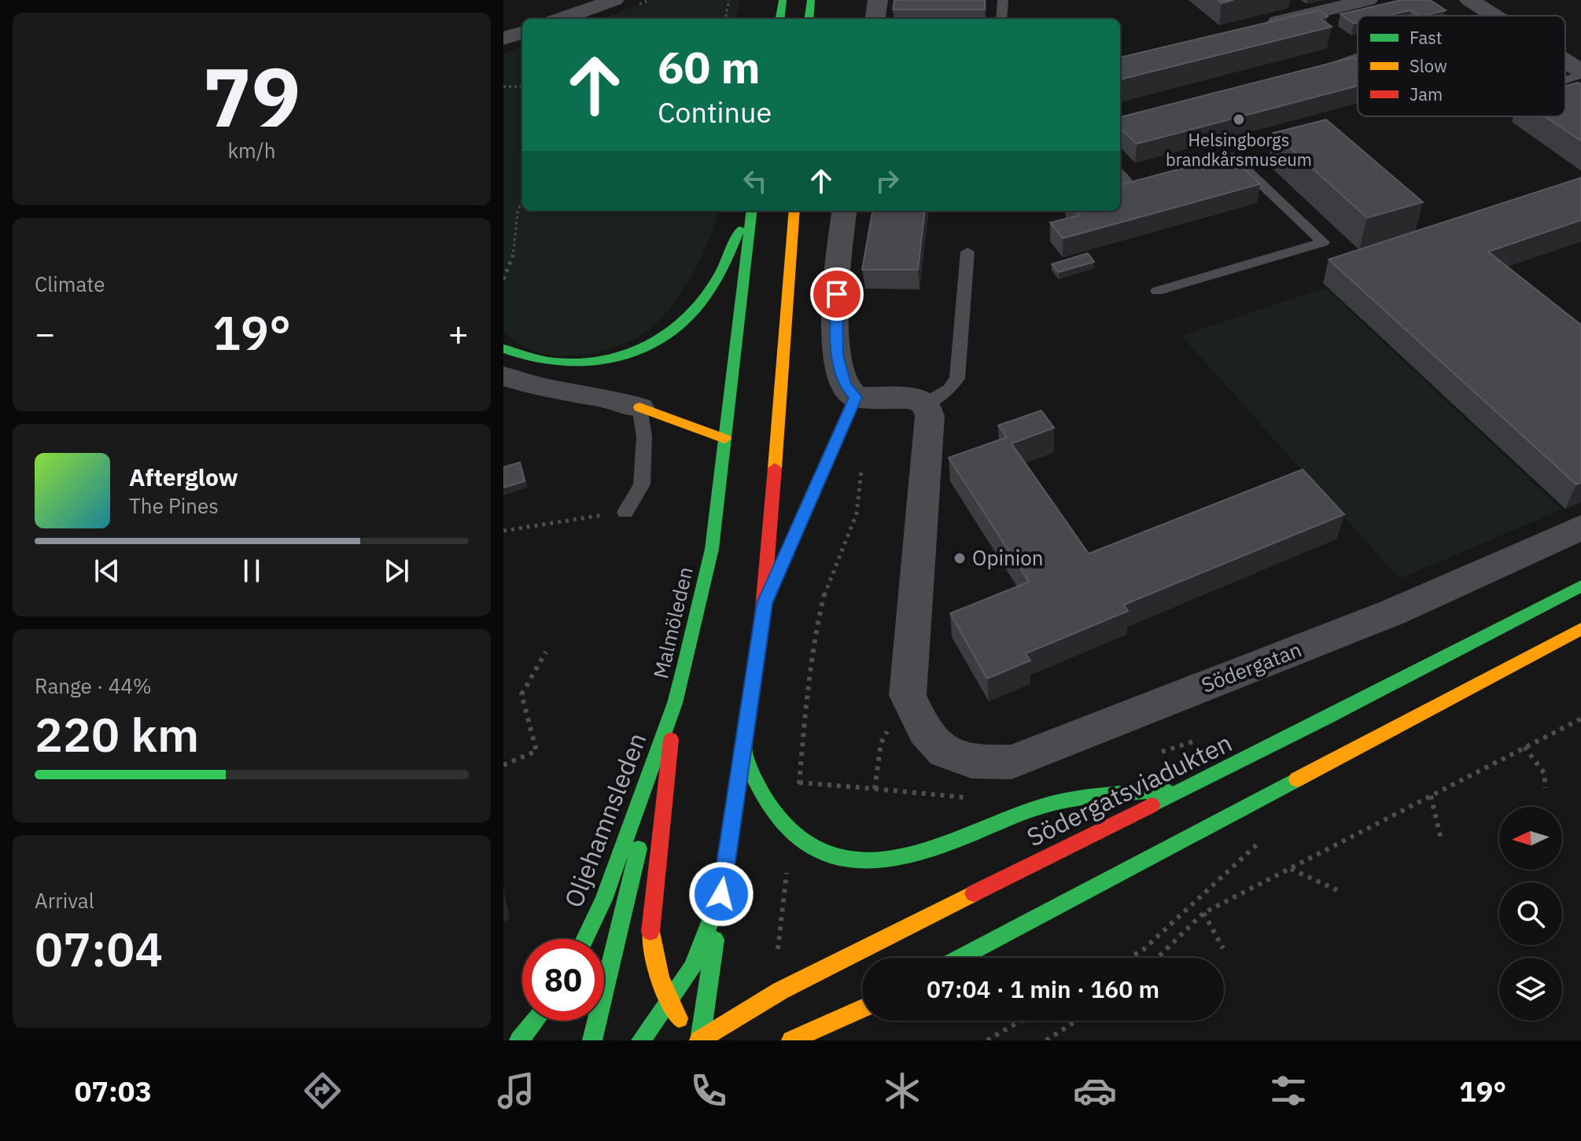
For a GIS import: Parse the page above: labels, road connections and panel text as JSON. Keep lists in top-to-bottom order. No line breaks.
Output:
{"streets":{"main road":["Malmöleden","Södergatsviadukten","Oljehamnsleden"],"street":["Södergatan"]},"crossings":[["Malmöleden","Oljehamnsleden"]],"places":["Helsingborgs brandkårsmuseum","Opinion"],"legend":["Fast","Slow","Jam"],"north":"left","page":{"tile":[["79","km/h"],"Climate",["Range · 44%","220 km"],["Arrival","07:04"]],"turn":["60 m","Continue"],"heat":["−","19°","+"],"song":["Afterglow","The Pines"],"limit":"80","trip":"07:04 · 1 min · 160 m","tabs":["07:03","19°"]}}
